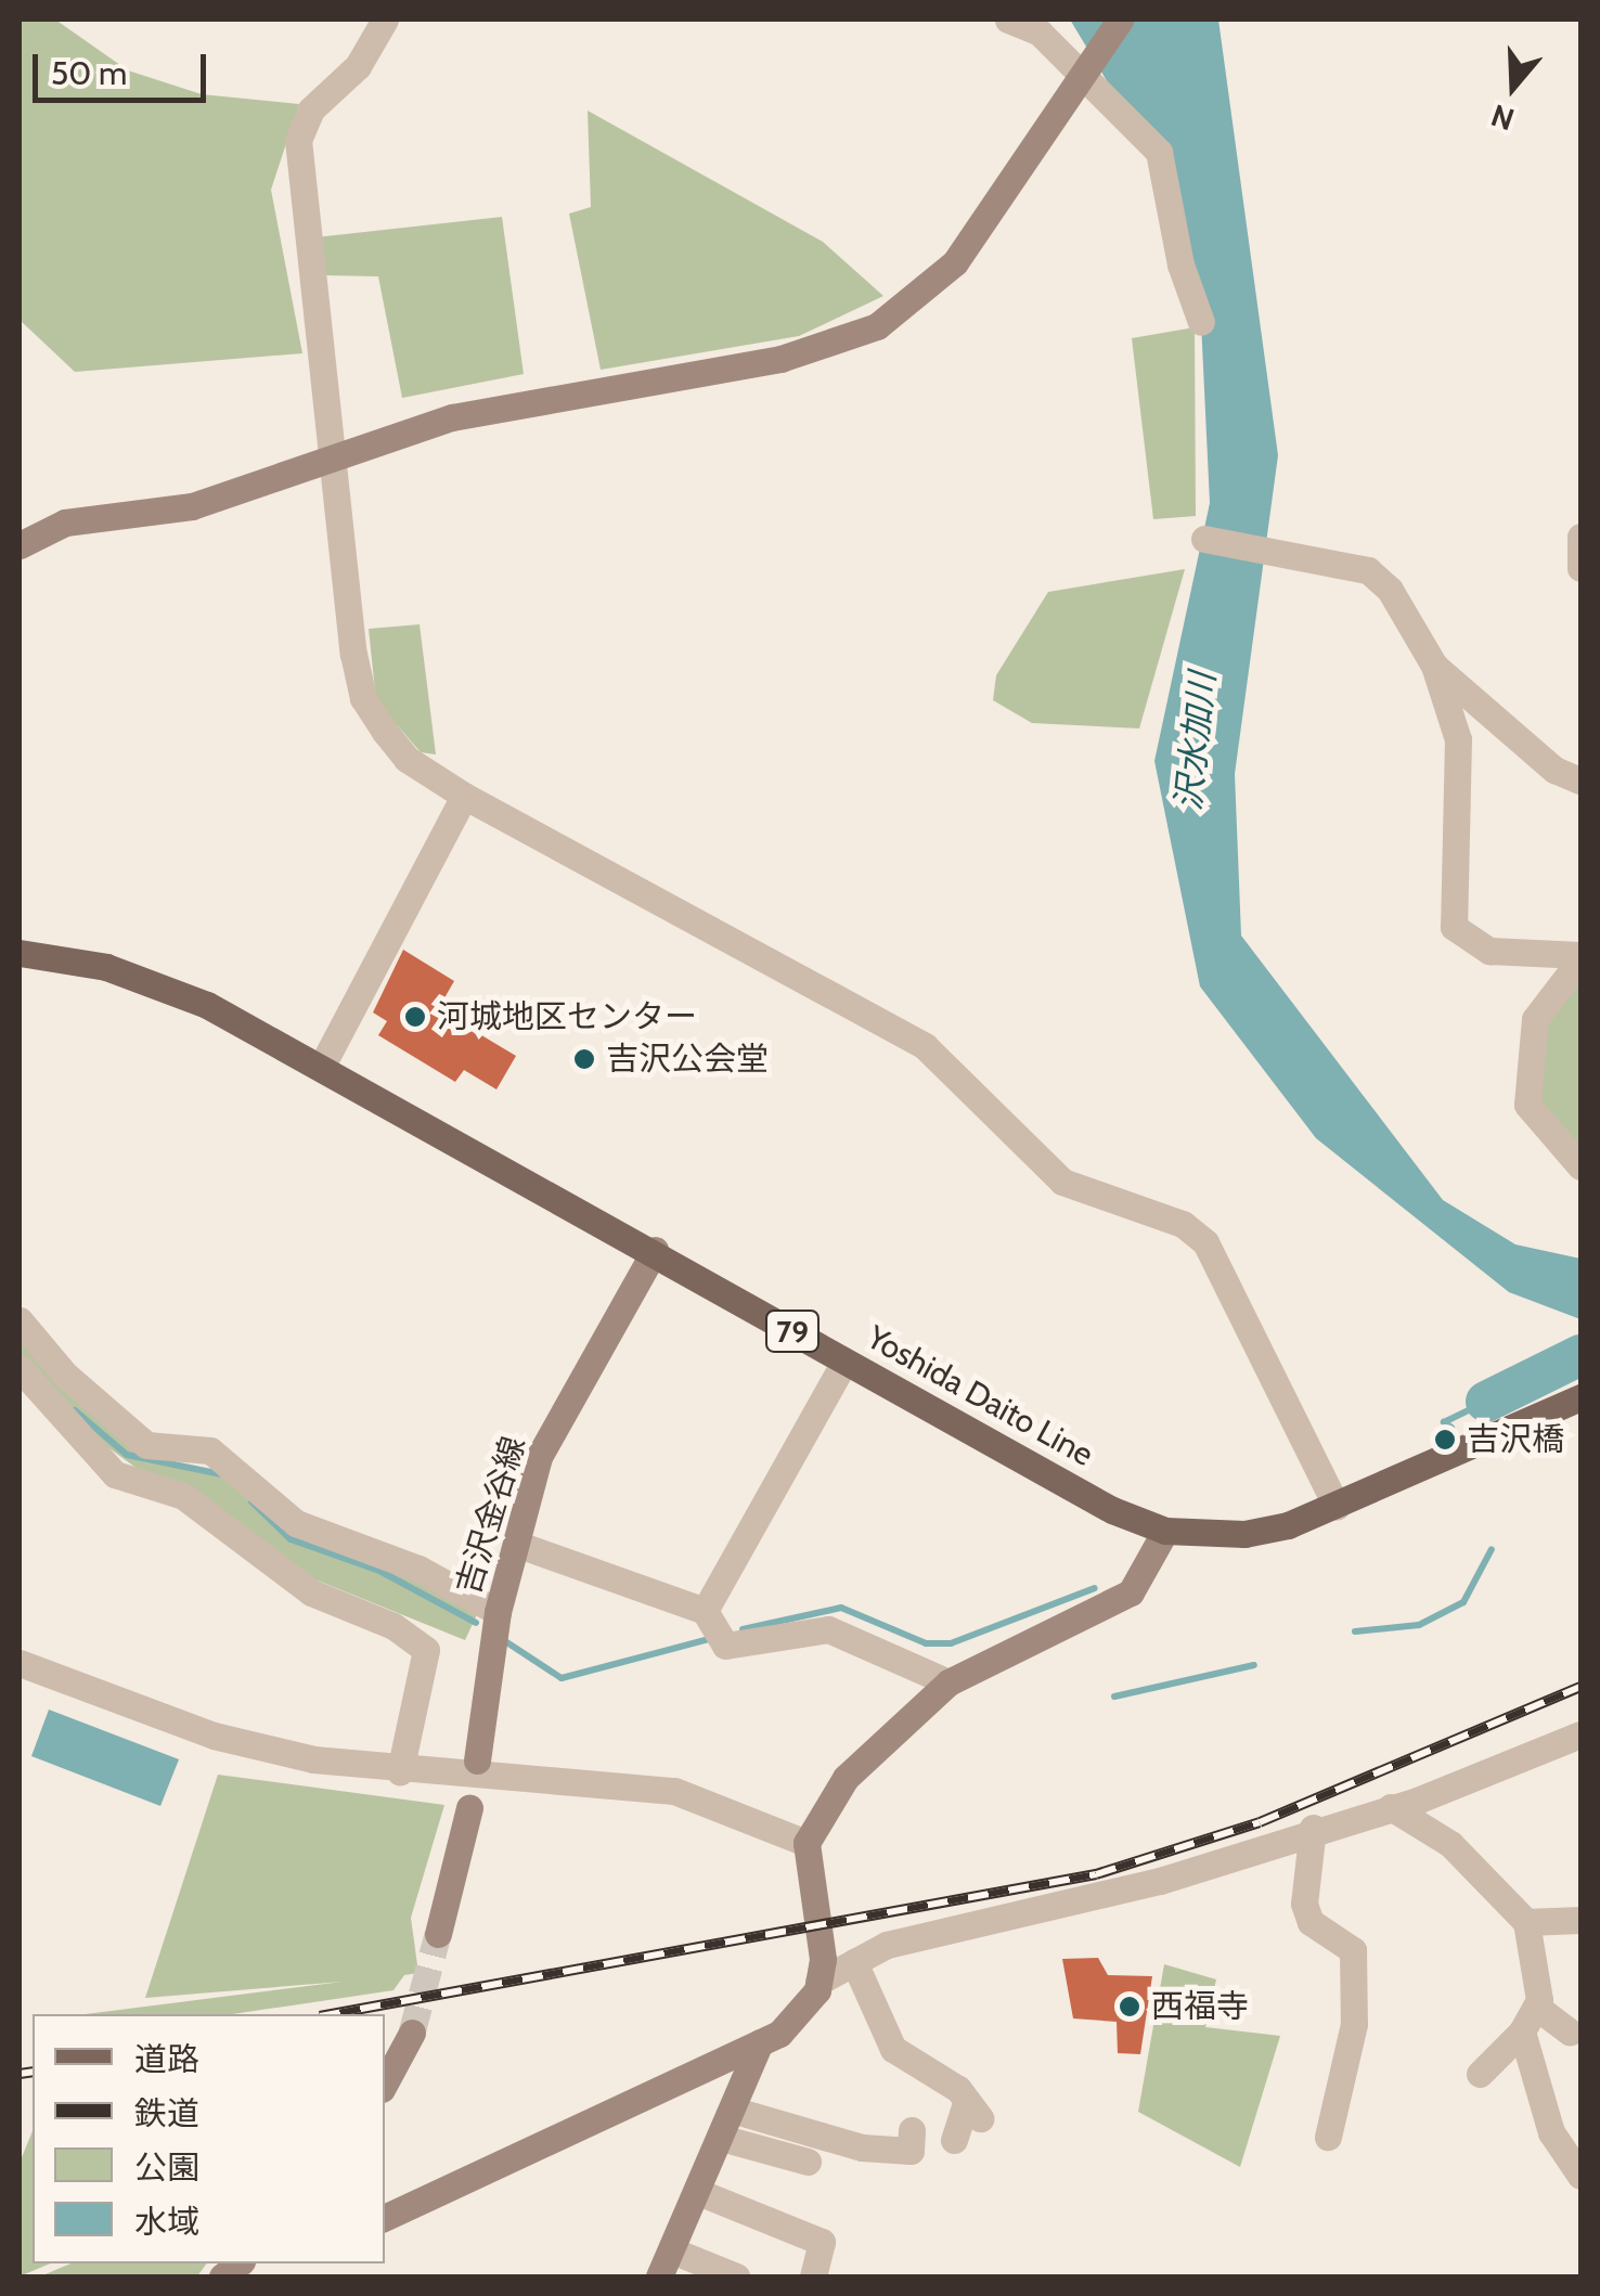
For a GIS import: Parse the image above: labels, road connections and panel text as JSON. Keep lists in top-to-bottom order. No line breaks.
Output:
{"streets":{"main road":["79","Yoshida Daito Line"],"street":["吉沢金谷線"]},"crossings":[["Yoshida Daito Line","吉沢金谷線"]],"water":["沢水加川"],"places":["河城地区センター","吉沢公会堂","吉沢橋","西福寺"],"legend":["道路","鉄道","公園","水域"],"scale_bar":"50 m","north":"bottom"}
